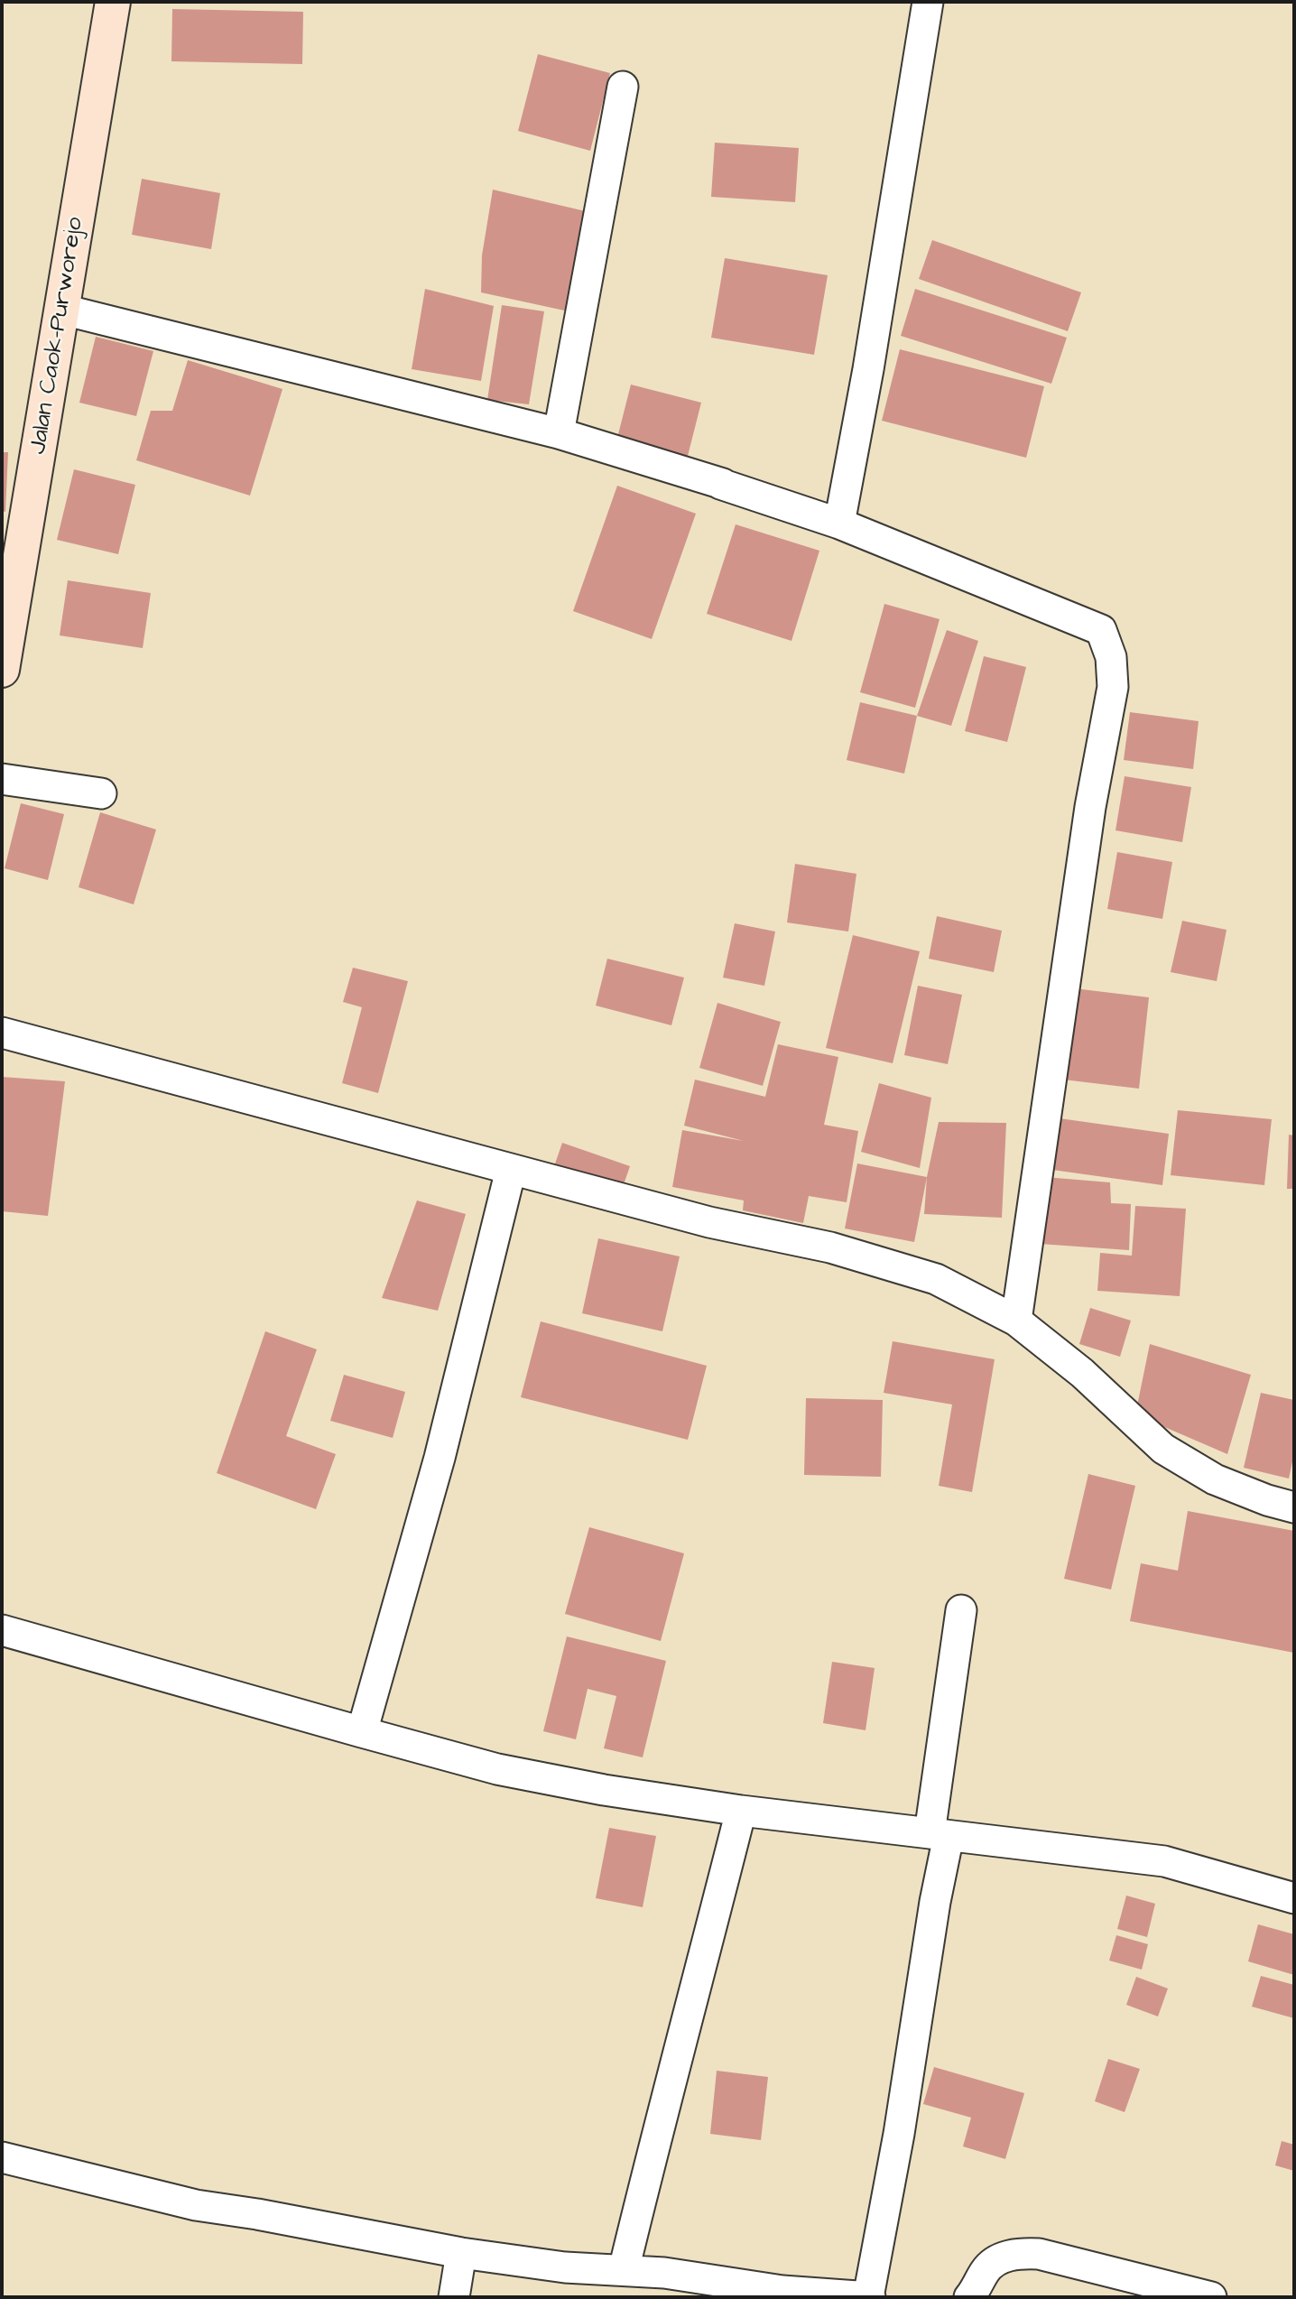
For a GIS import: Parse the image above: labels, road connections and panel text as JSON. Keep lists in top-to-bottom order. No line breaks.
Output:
{"streets":{"street":["Jalan Caok-Purworejo"]}}
